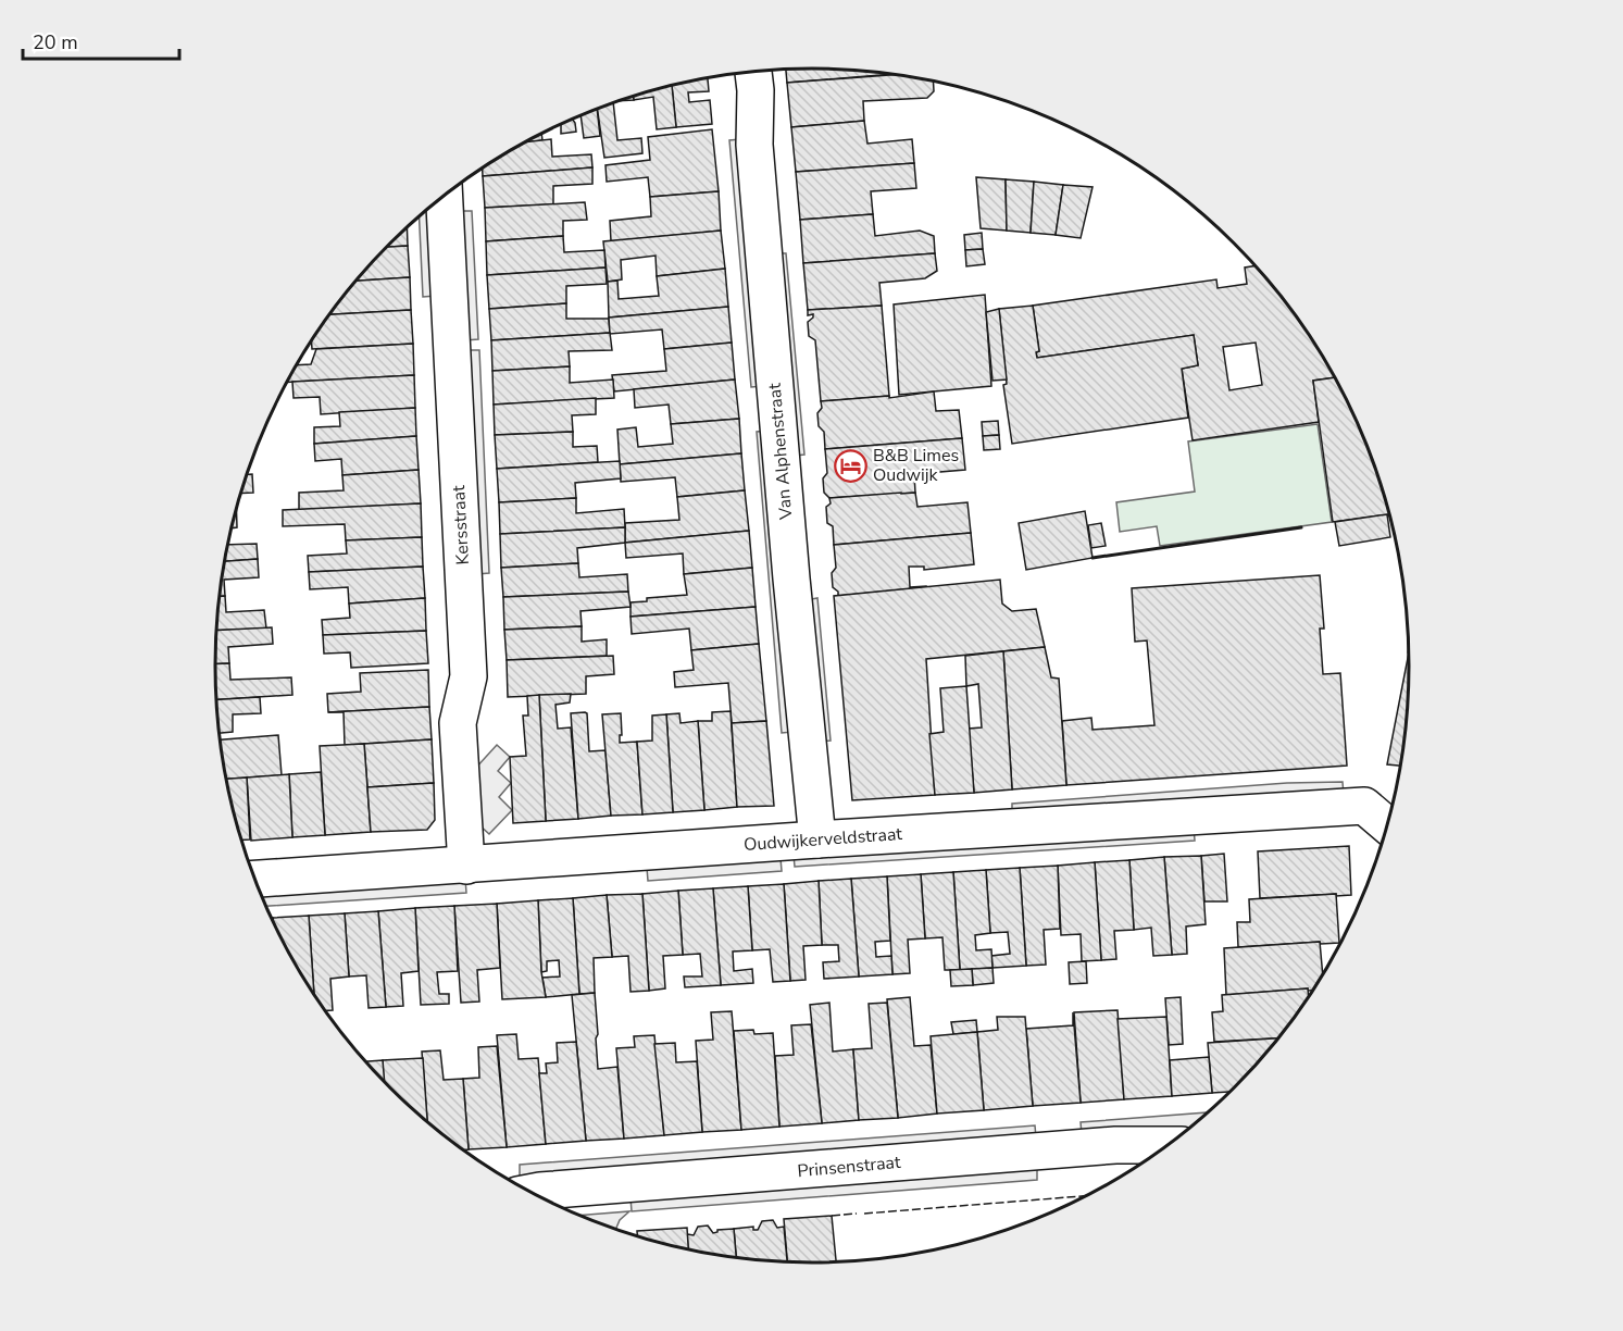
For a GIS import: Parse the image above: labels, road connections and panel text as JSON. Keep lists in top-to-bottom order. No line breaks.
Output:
{"streets":{"street":["Van Alphenstraat","Kersstraat","Oudwijkerveldstraat","Prinsenstraat"]},"crossings":[["Van Alphenstraat","Oudwijkerveldstraat"],["Kersstraat","Oudwijkerveldstraat"]],"places":{"hotel":["B&B Limes Oudwijk"]},"scale_bar":"20 m"}
